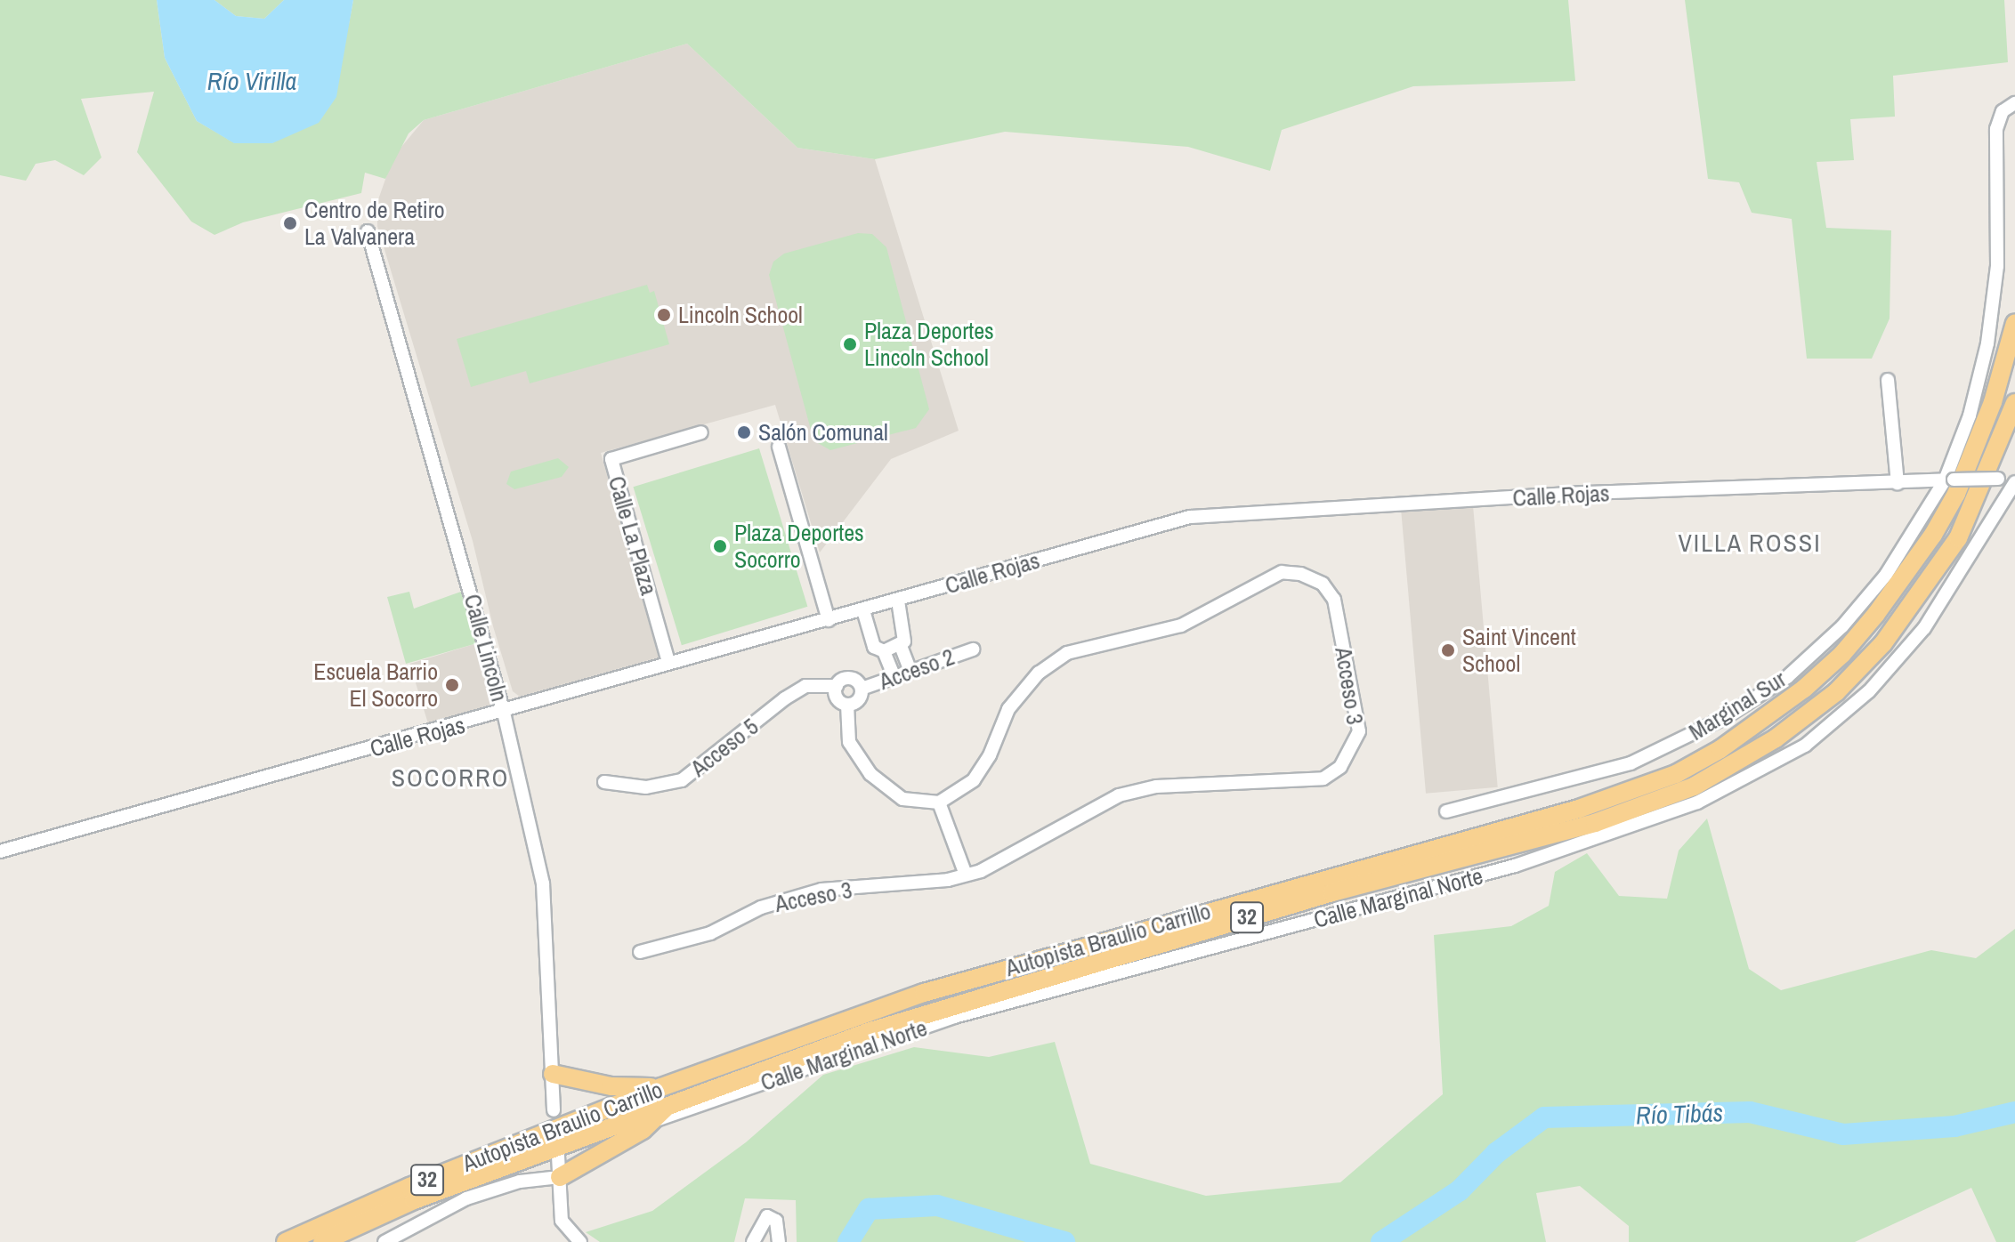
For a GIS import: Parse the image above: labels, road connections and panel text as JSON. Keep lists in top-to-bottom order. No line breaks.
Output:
{"streets":{"highway":["32","Autopista Braulio Carrillo"],"street":["Calle Rojas","Calle La Plaza","Calle Lincoln","Acceso 2","Acceso 3","Marginal Sur","Acceso 5","Calle Marginal Norte"]},"crossings":[["Calle Rojas","Calle La Plaza"],["Calle Rojas","Calle Lincoln"],["Calle Rojas","Marginal Sur"],["Calle Rojas","Calle Marginal Norte"],["Acceso 2","Acceso 5"]],"districts":["VILLA ROSSI","SOCORRO"],"water":["Río Virilla","Río Tibás"],"places":["Centro de Retiro La Valvanera","Lincoln School","Plaza Deportes Lincoln School","Salón Comunal","Plaza Deportes Socorro","Saint Vincent School","Escuela Barrio El Socorro"]}
